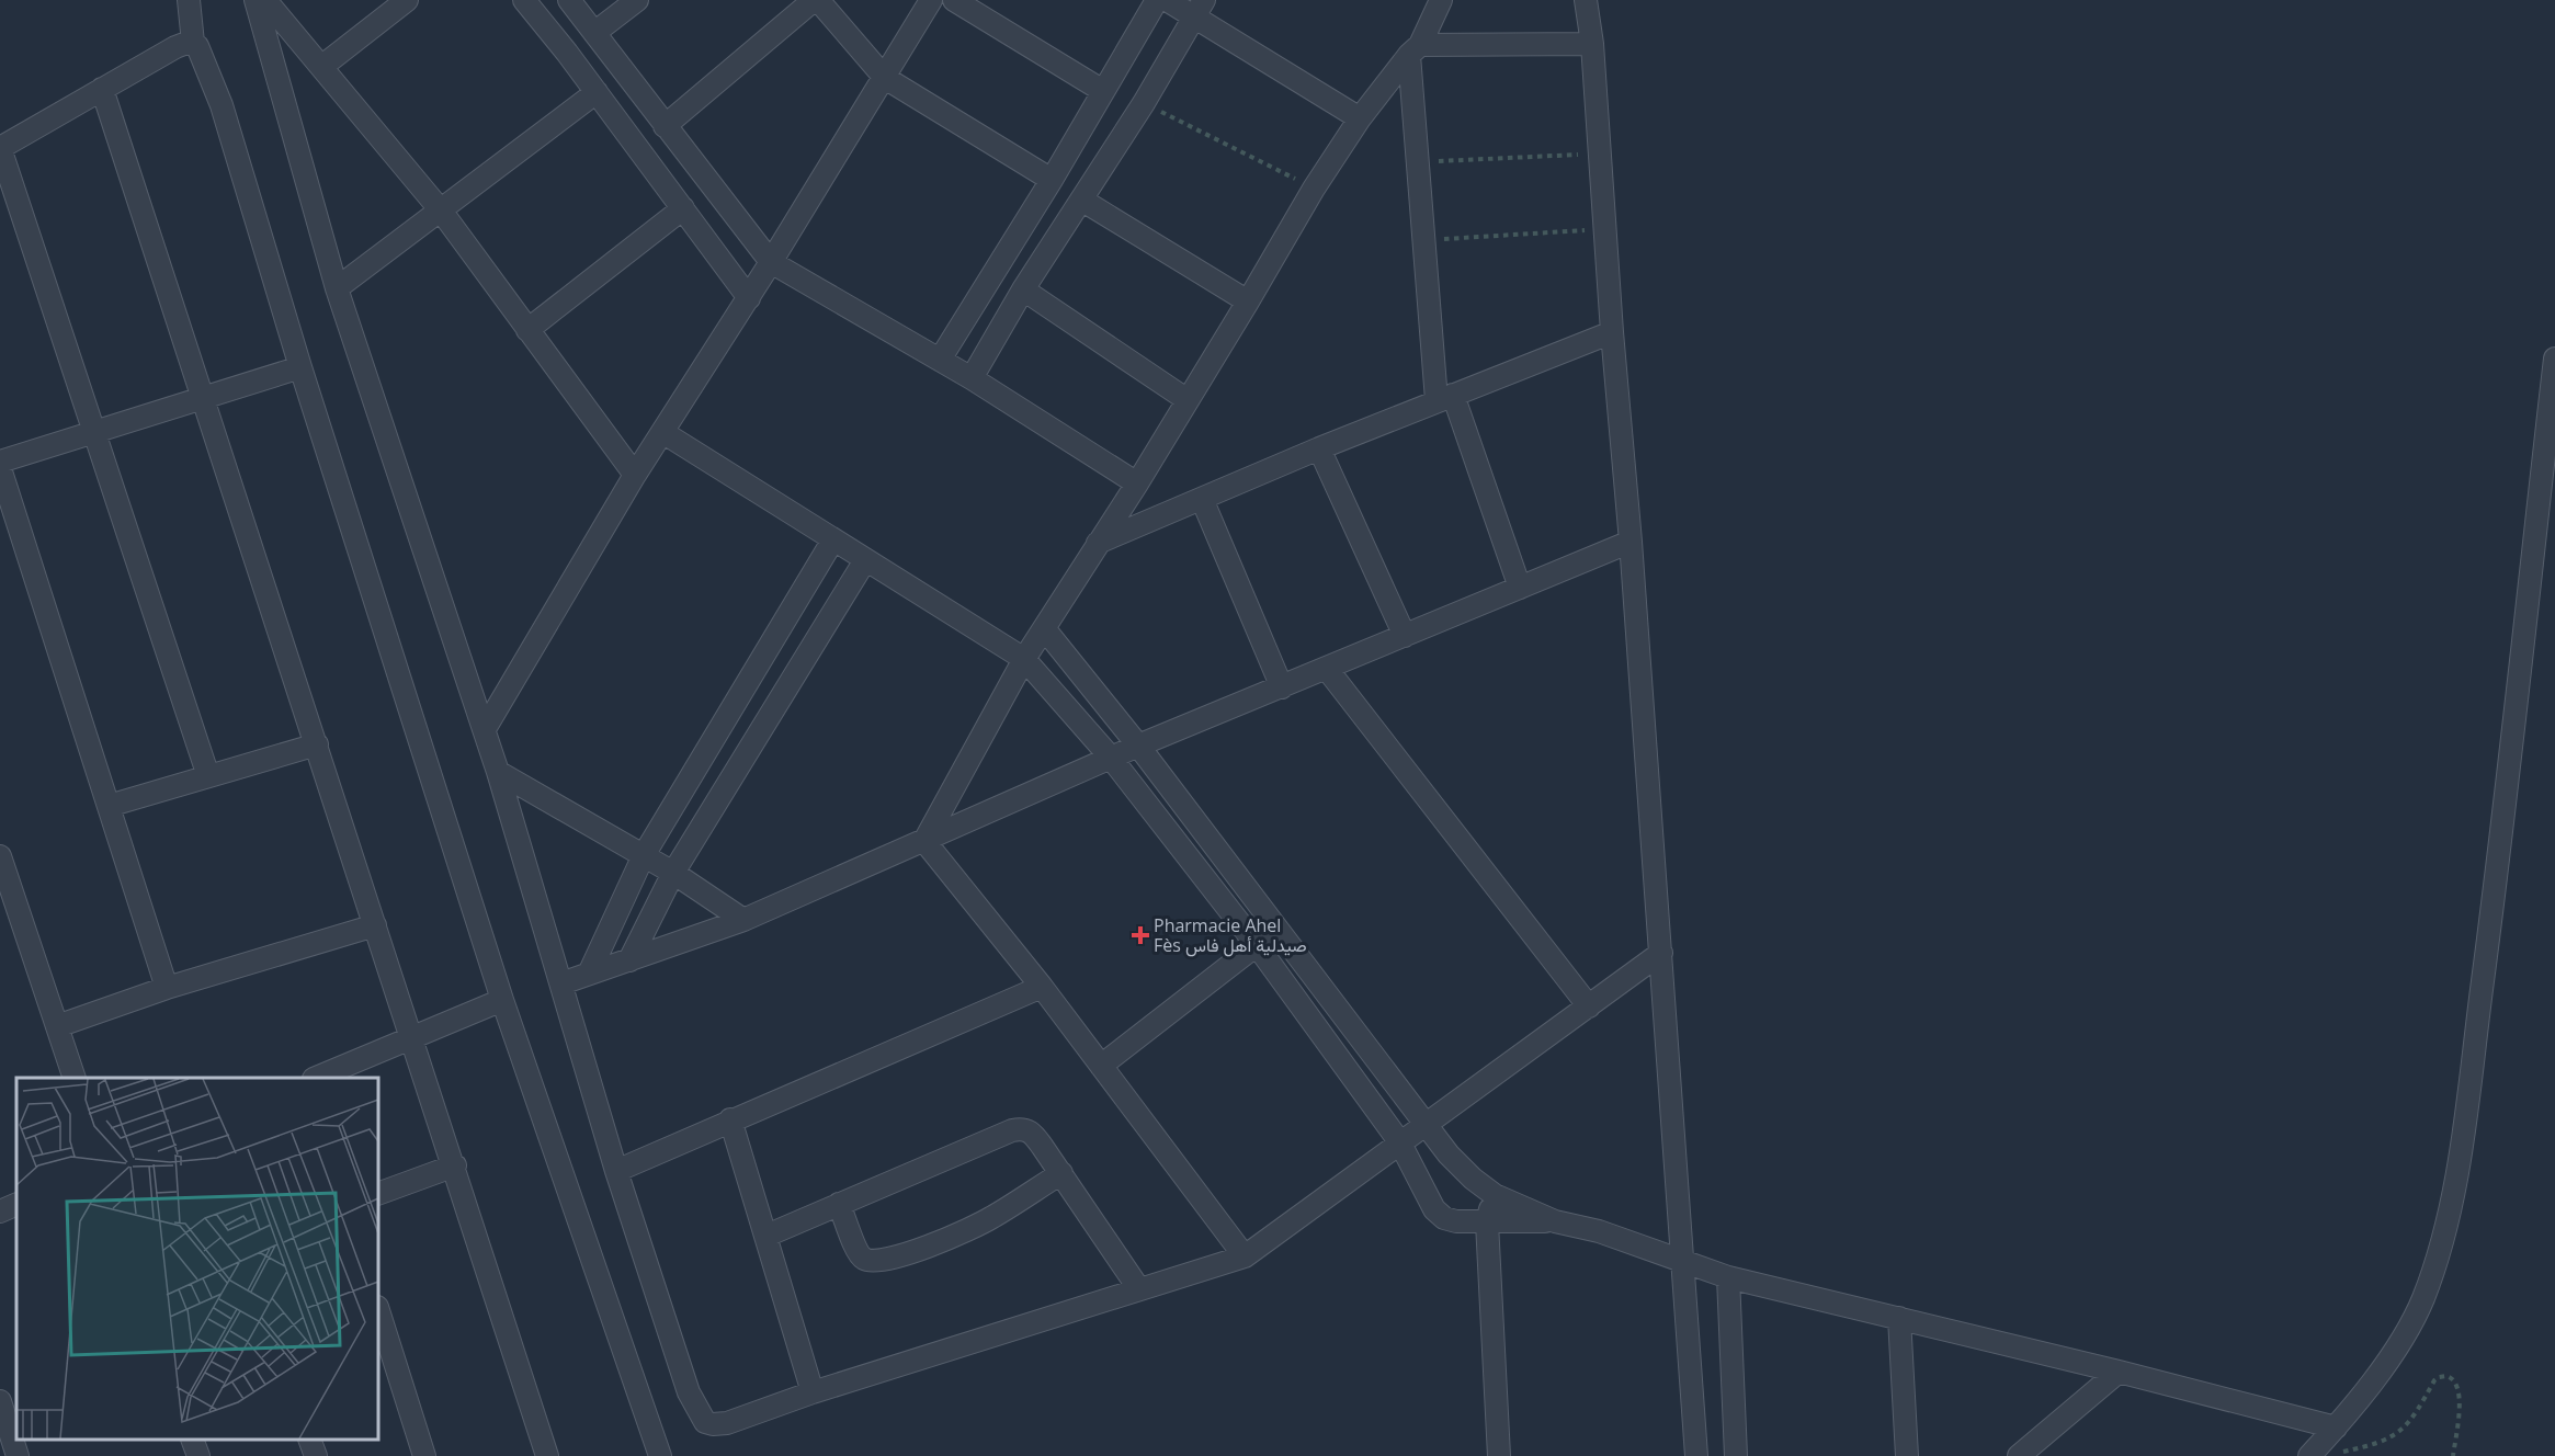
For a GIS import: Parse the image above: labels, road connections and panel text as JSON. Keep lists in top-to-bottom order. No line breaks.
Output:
{"places":{"health":["Pharmacie Ahel Fès صيدلية أهل فاس"]}}
